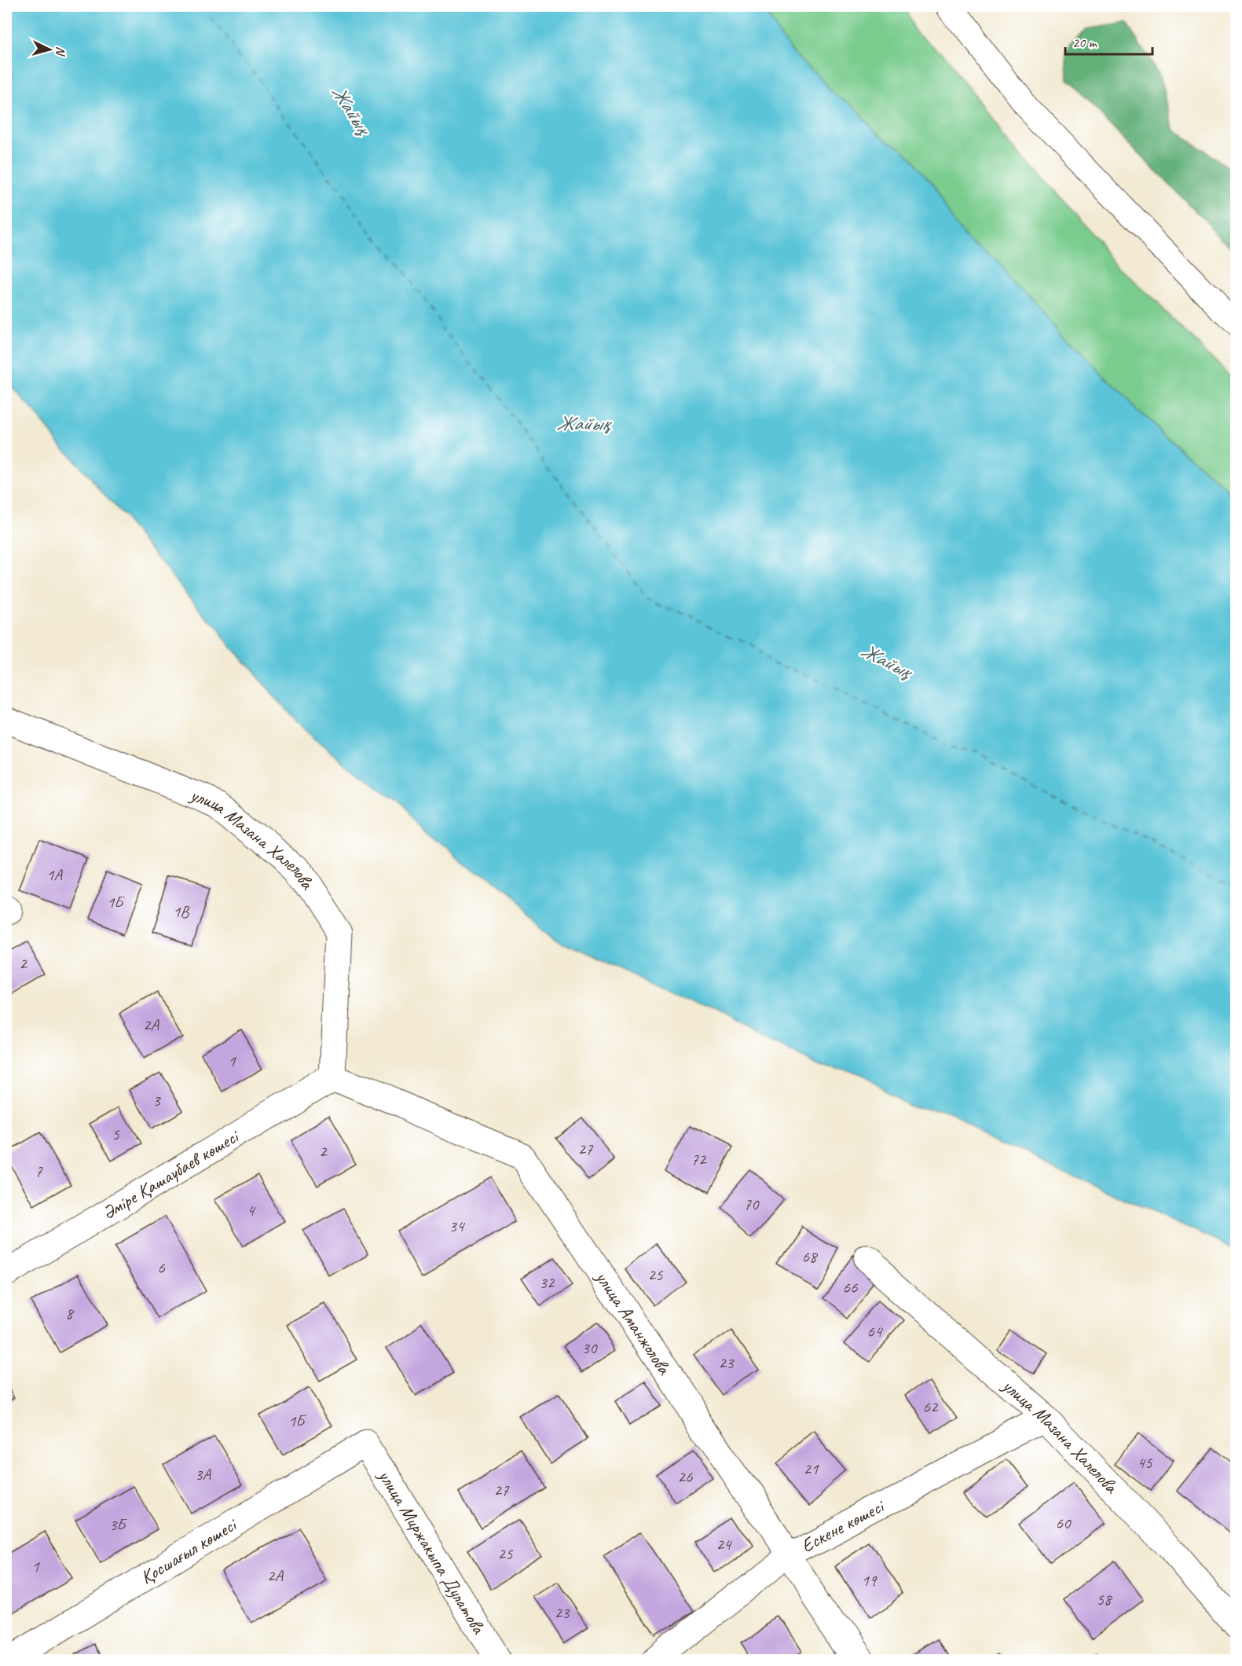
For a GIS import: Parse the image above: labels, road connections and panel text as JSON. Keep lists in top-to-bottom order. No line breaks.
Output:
{"streets":{"street":["улица Мазана Халелова","Әміре Қашаубаев көшесі","улица Аманжолова","Ескене көшесі","Қосшағыл көшесі","улица Миржакыпа Дулатова"]},"crossings":[["улица Мазана Халелова","Әміре Қашаубаев көшесі"],["улица Мазана Халелова","улица Аманжолова"],["улица Мазана Халелова","Ескене көшесі"],["Әміре Қашаубаев көшесі","улица Аманжолова"],["улица Аманжолова","Ескене көшесі"],["Қосшағыл көшесі","улица Миржакыпа Дулатова"]],"water":["Жайық"],"house_numbers":["1А","1Б","1В","2","2А","1","3","5","27","2","72","7","70","4","34","68","6","25","32","66","8","64","30","23","62","1Б","45","21","3А","26","27","60","3Б","24","25","1","2А","19","58","23"],"scale_bar":"20 m","north":"right"}
